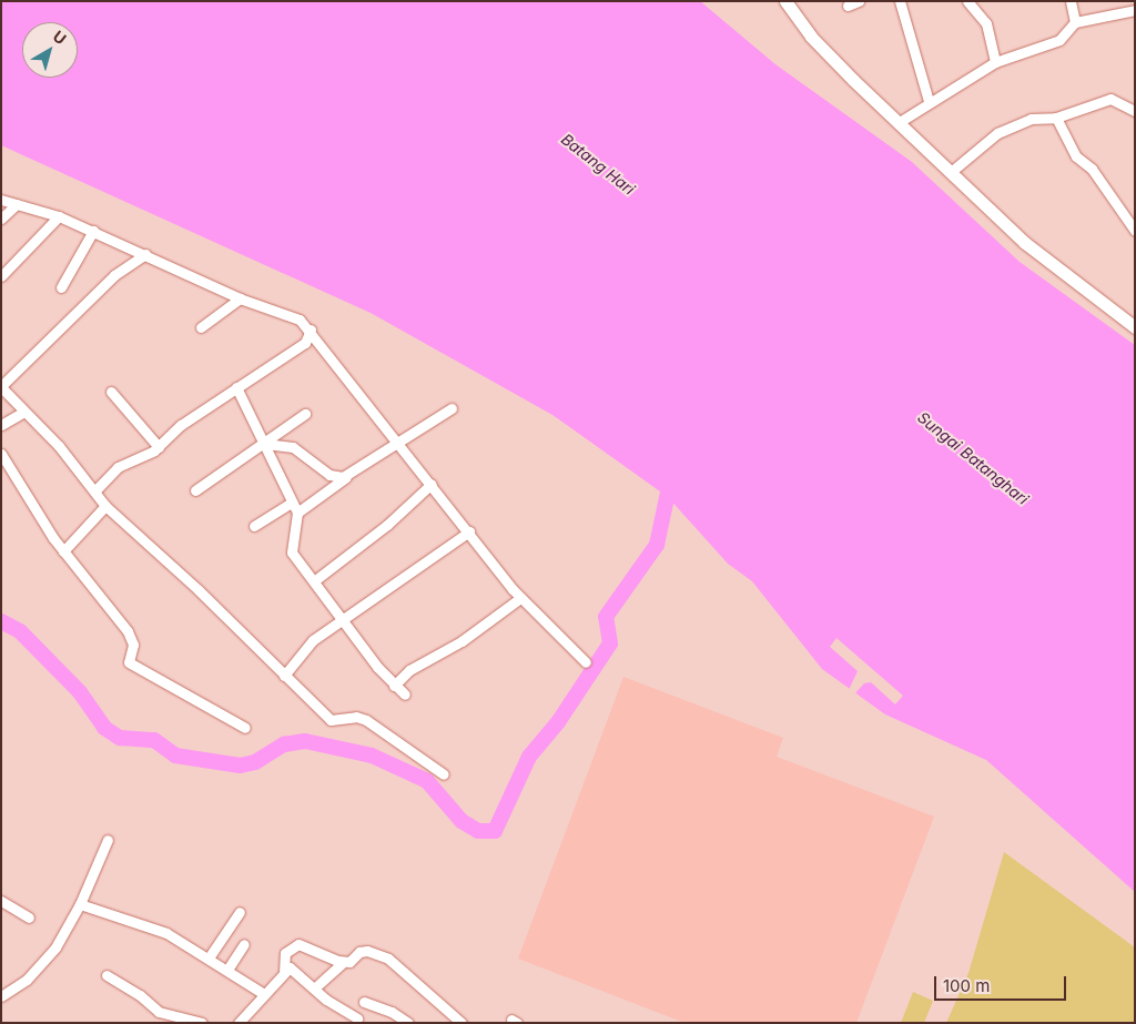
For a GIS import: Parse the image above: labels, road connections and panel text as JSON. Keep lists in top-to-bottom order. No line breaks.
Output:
{"water":["Batang Hari","Sungai Batanghari"],"scale_bar":"100 m","north":"top right"}
